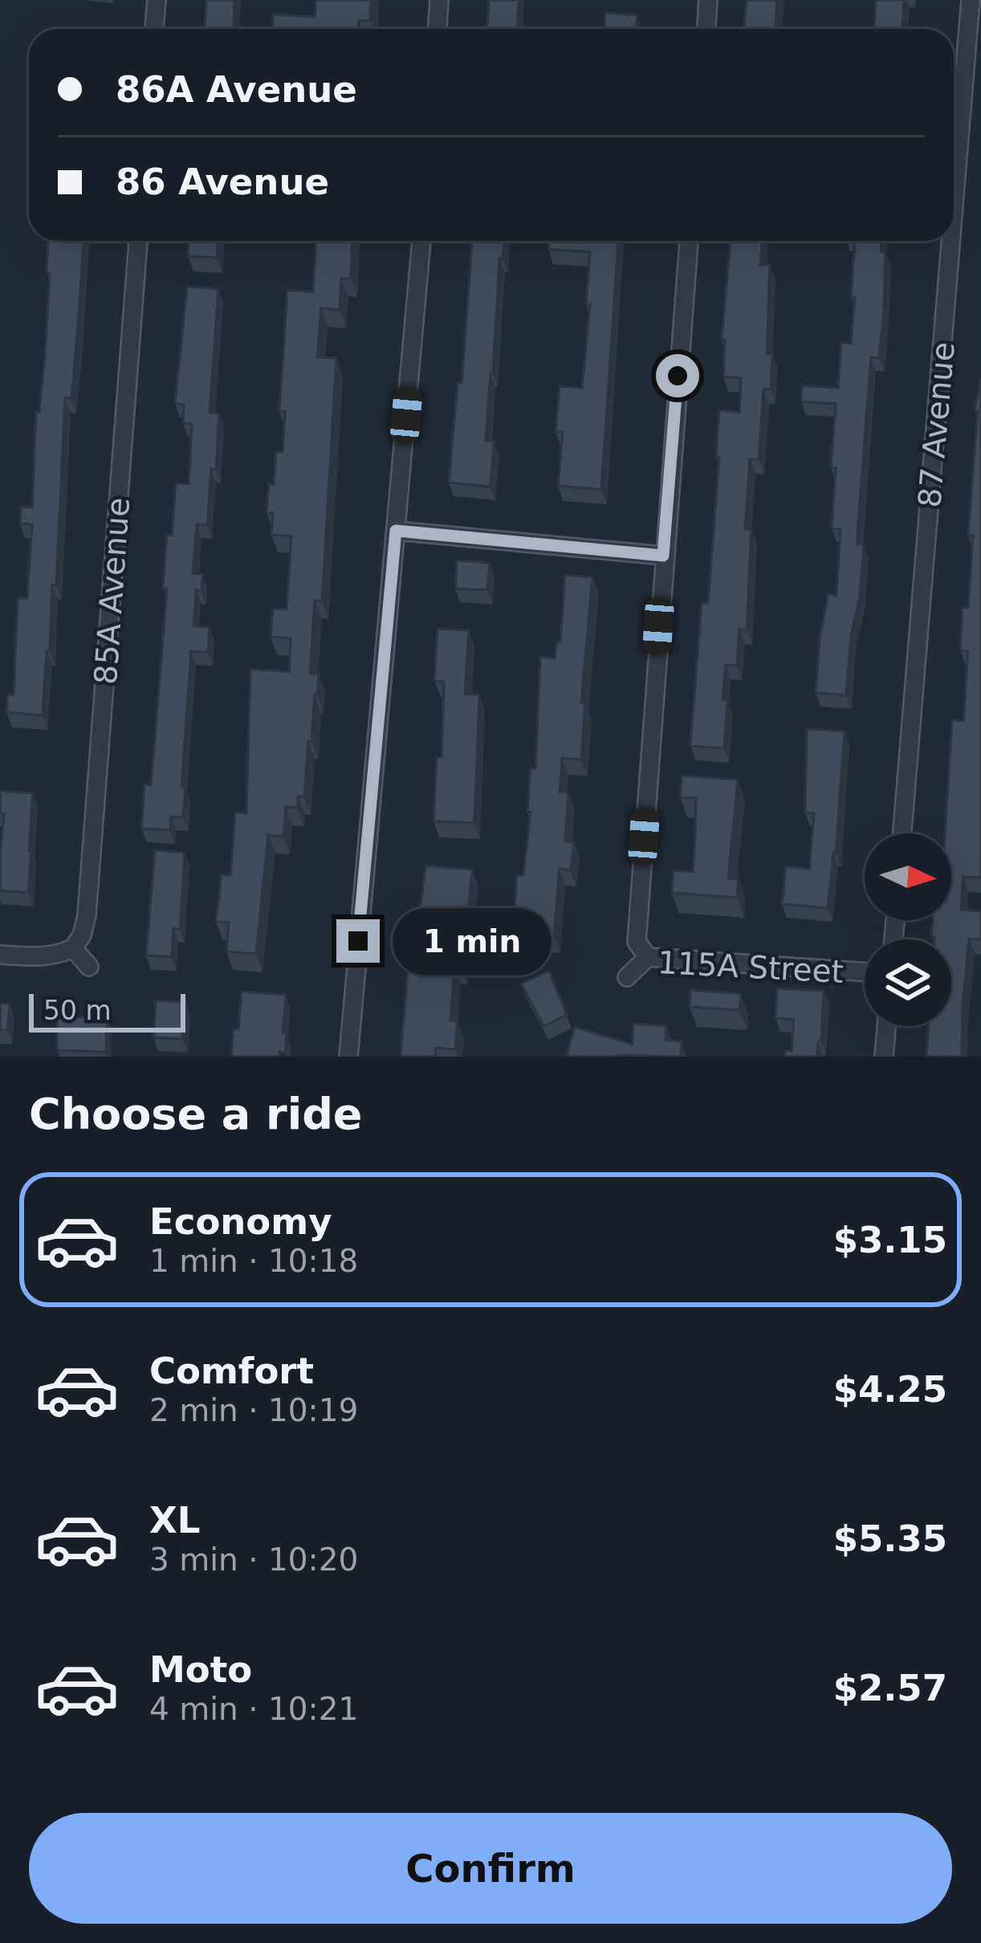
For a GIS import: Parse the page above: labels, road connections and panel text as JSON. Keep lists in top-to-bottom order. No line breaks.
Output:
{"streets":{"street":["87 Avenue","85A Avenue","115A Street"]},"scale_bar":"50 m","north":"right","page":{"banner":["86A Avenue","86 Avenue"],"bubble":"1 min","scale":"50 m","heading":"Choose a ride","list":[{"name":"Economy","note":"1 min · 10:18","value":"$3.15"},{"name":"Comfort","note":"2 min · 10:19","value":"$4.25"},{"name":"XL","note":"3 min · 10:20","value":"$5.35"},{"name":"Moto","note":"4 min · 10:21","value":"$2.57"}],"buttons":"Confirm"}}
